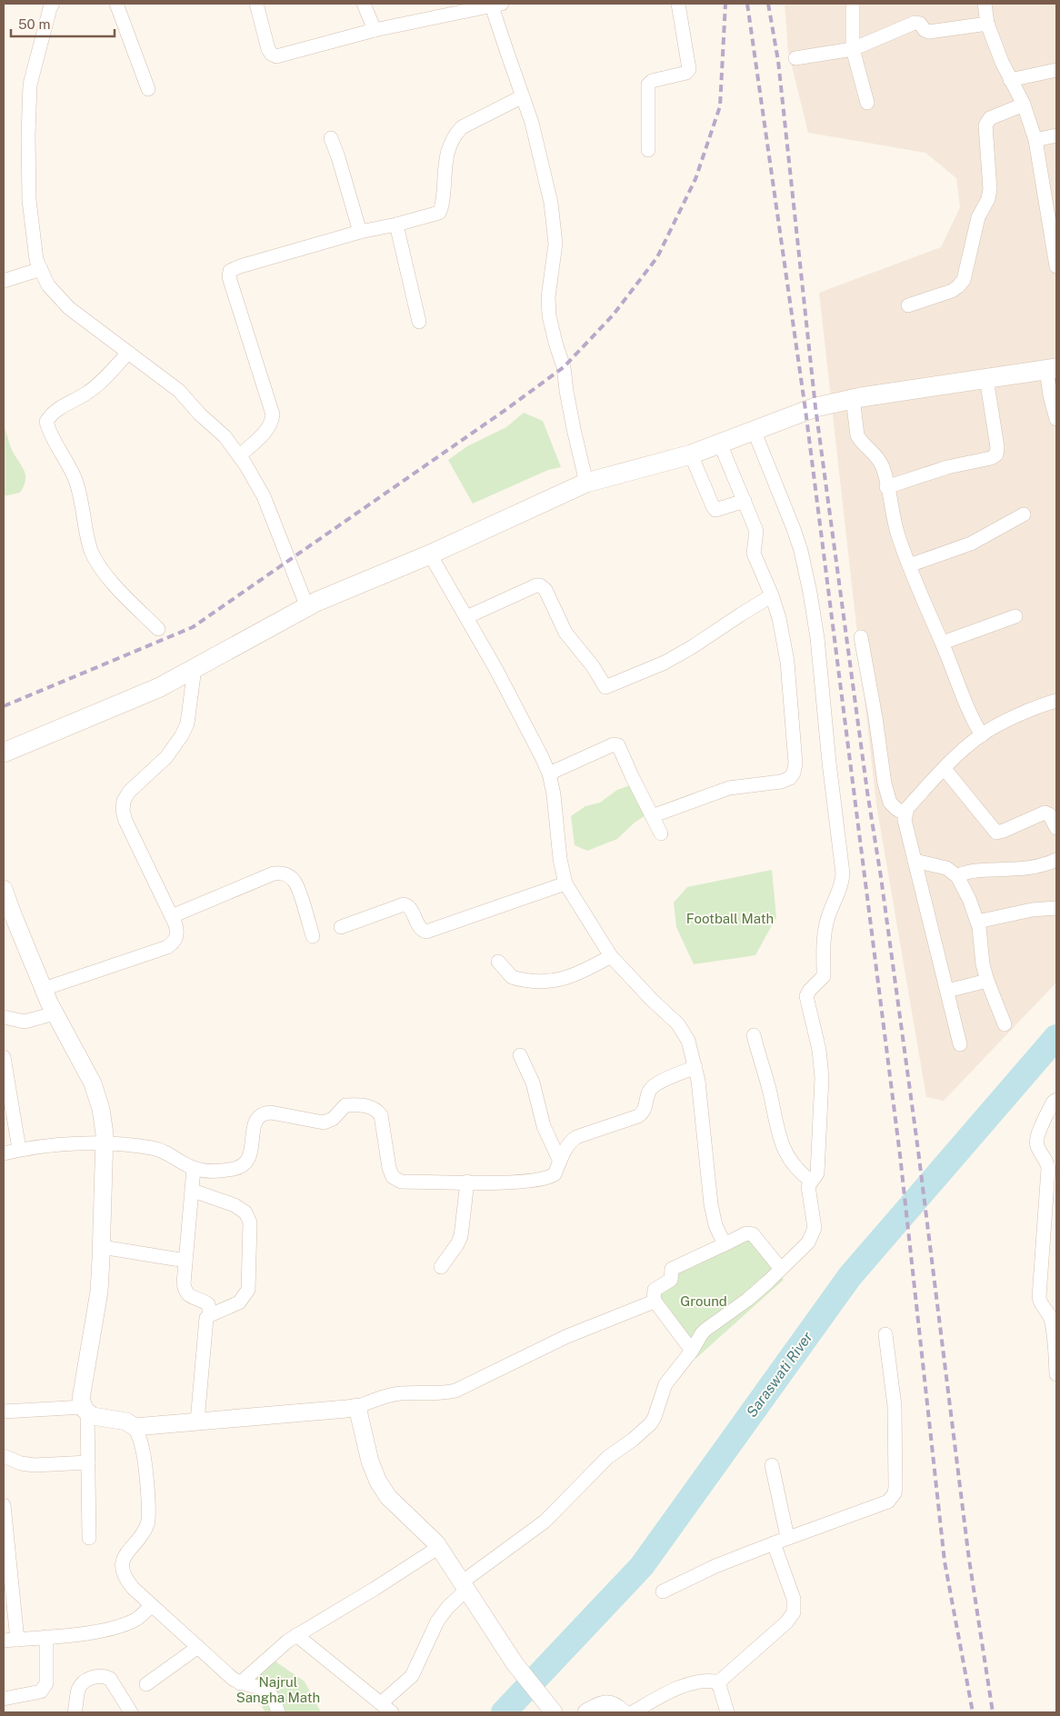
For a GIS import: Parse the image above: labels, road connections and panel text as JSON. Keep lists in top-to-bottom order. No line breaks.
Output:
{"water":["Saraswati River"],"parks":["Football Math","Ground","Najrul Sangha Math"],"scale_bar":"50 m"}
